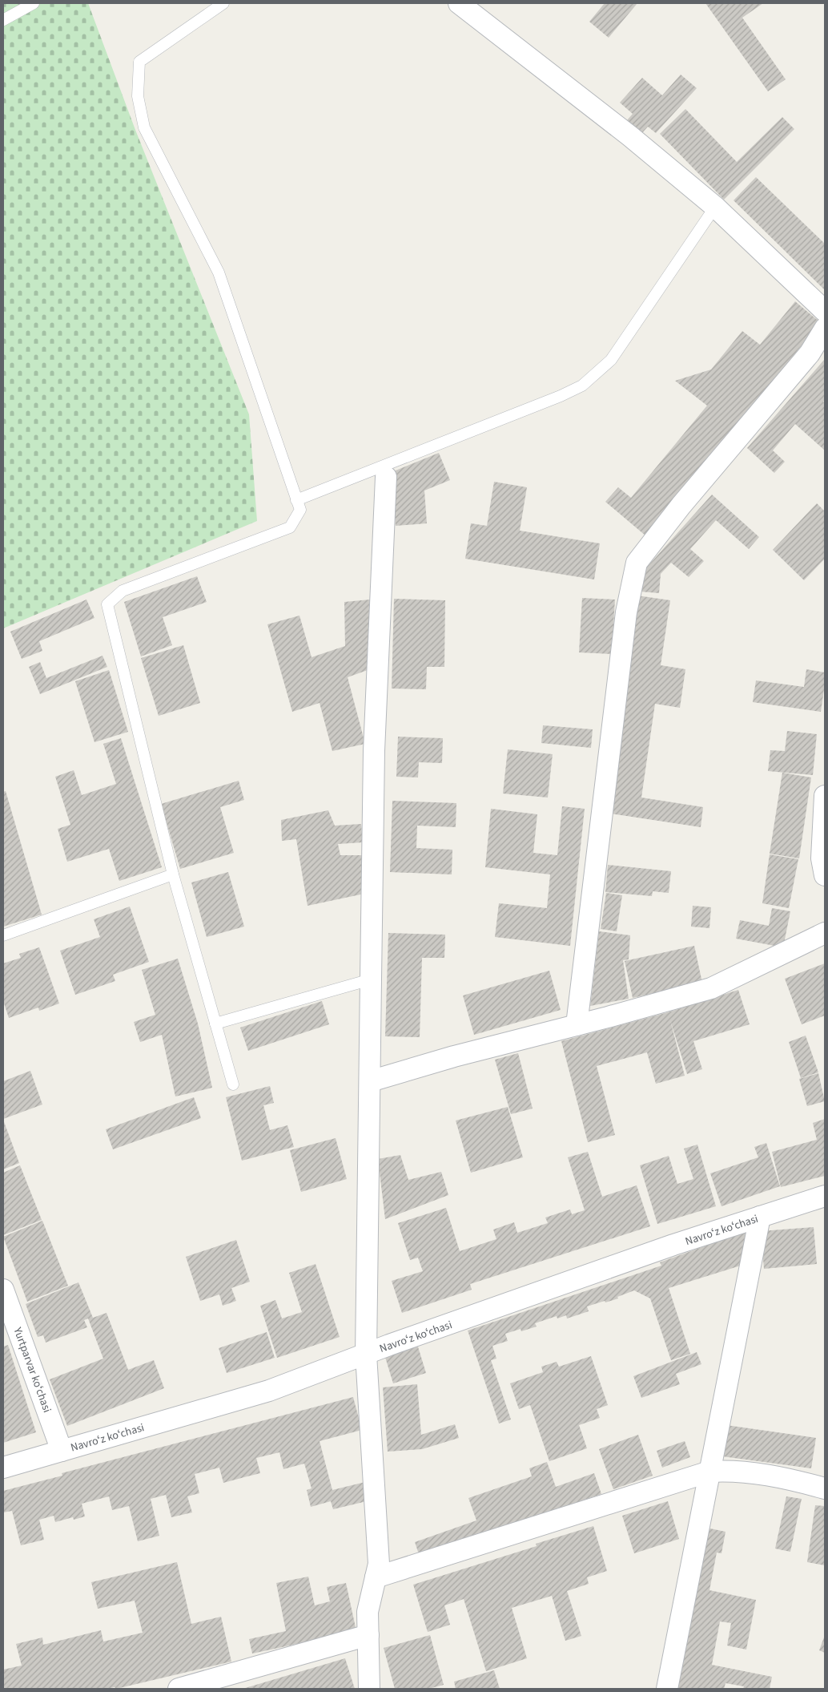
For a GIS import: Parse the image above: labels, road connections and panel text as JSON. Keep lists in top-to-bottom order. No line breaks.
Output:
{"streets":{"street":["Navroʻz koʻchasi","Yurtparvar koʻchasi"]},"crossings":[["Navroʻz koʻchasi","Yurtparvar koʻchasi"]]}
